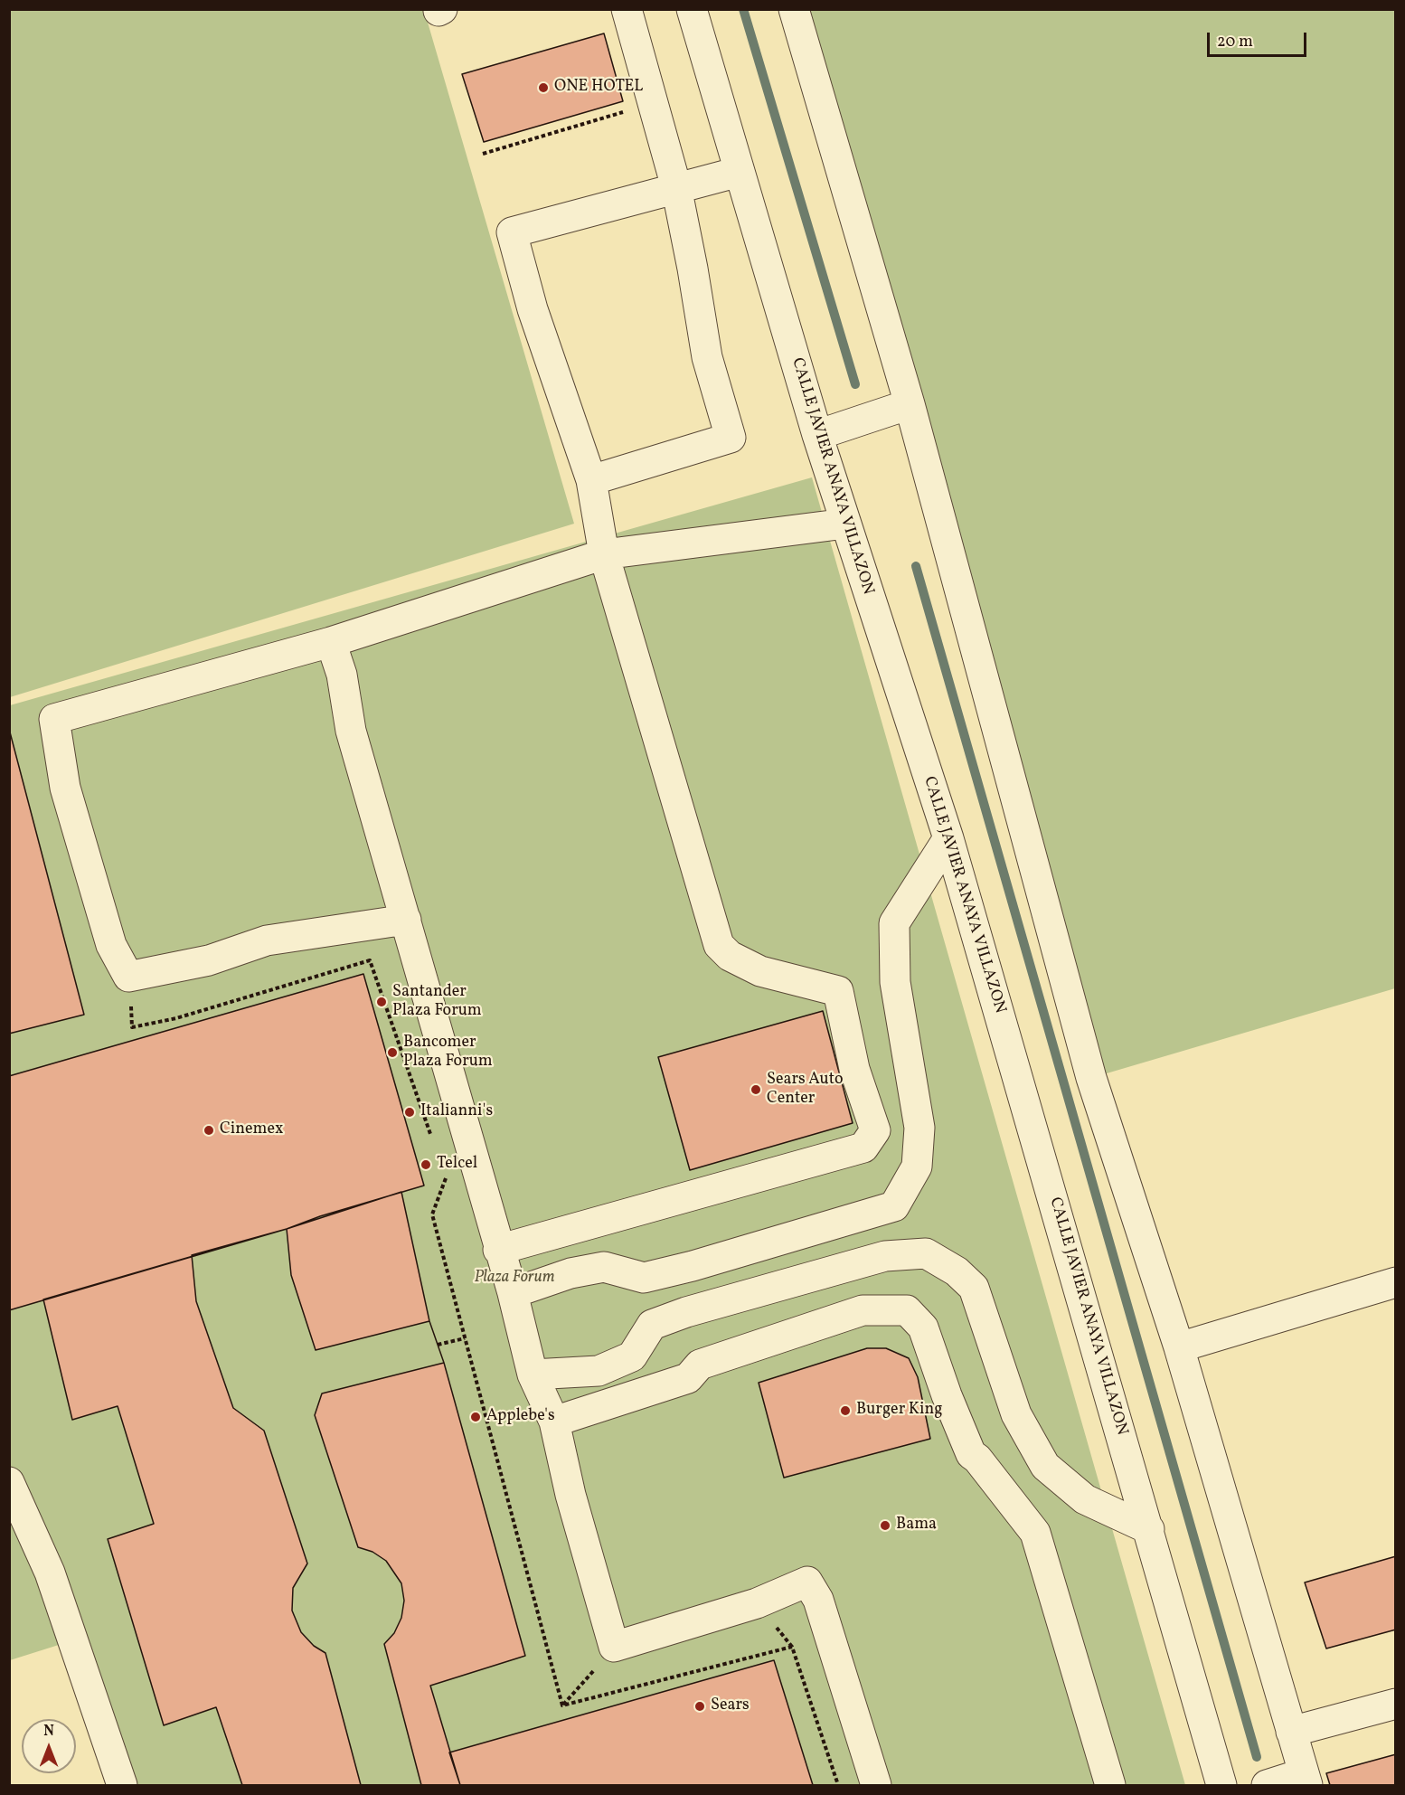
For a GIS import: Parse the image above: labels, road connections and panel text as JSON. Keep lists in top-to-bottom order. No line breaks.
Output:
{"streets":{"street":["CALLE JAVIER ANAYA VILLAZON"]},"parks":["Plaza Forum"],"places":["ONE HOTEL","Santander Plaza Forum","Bancomer Plaza Forum","Sears Auto Center","Italianni's","Cinemex","Telcel","Burger King","Applebe's","Bama","Sears"],"scale_bar":"20 m","north":"top"}
